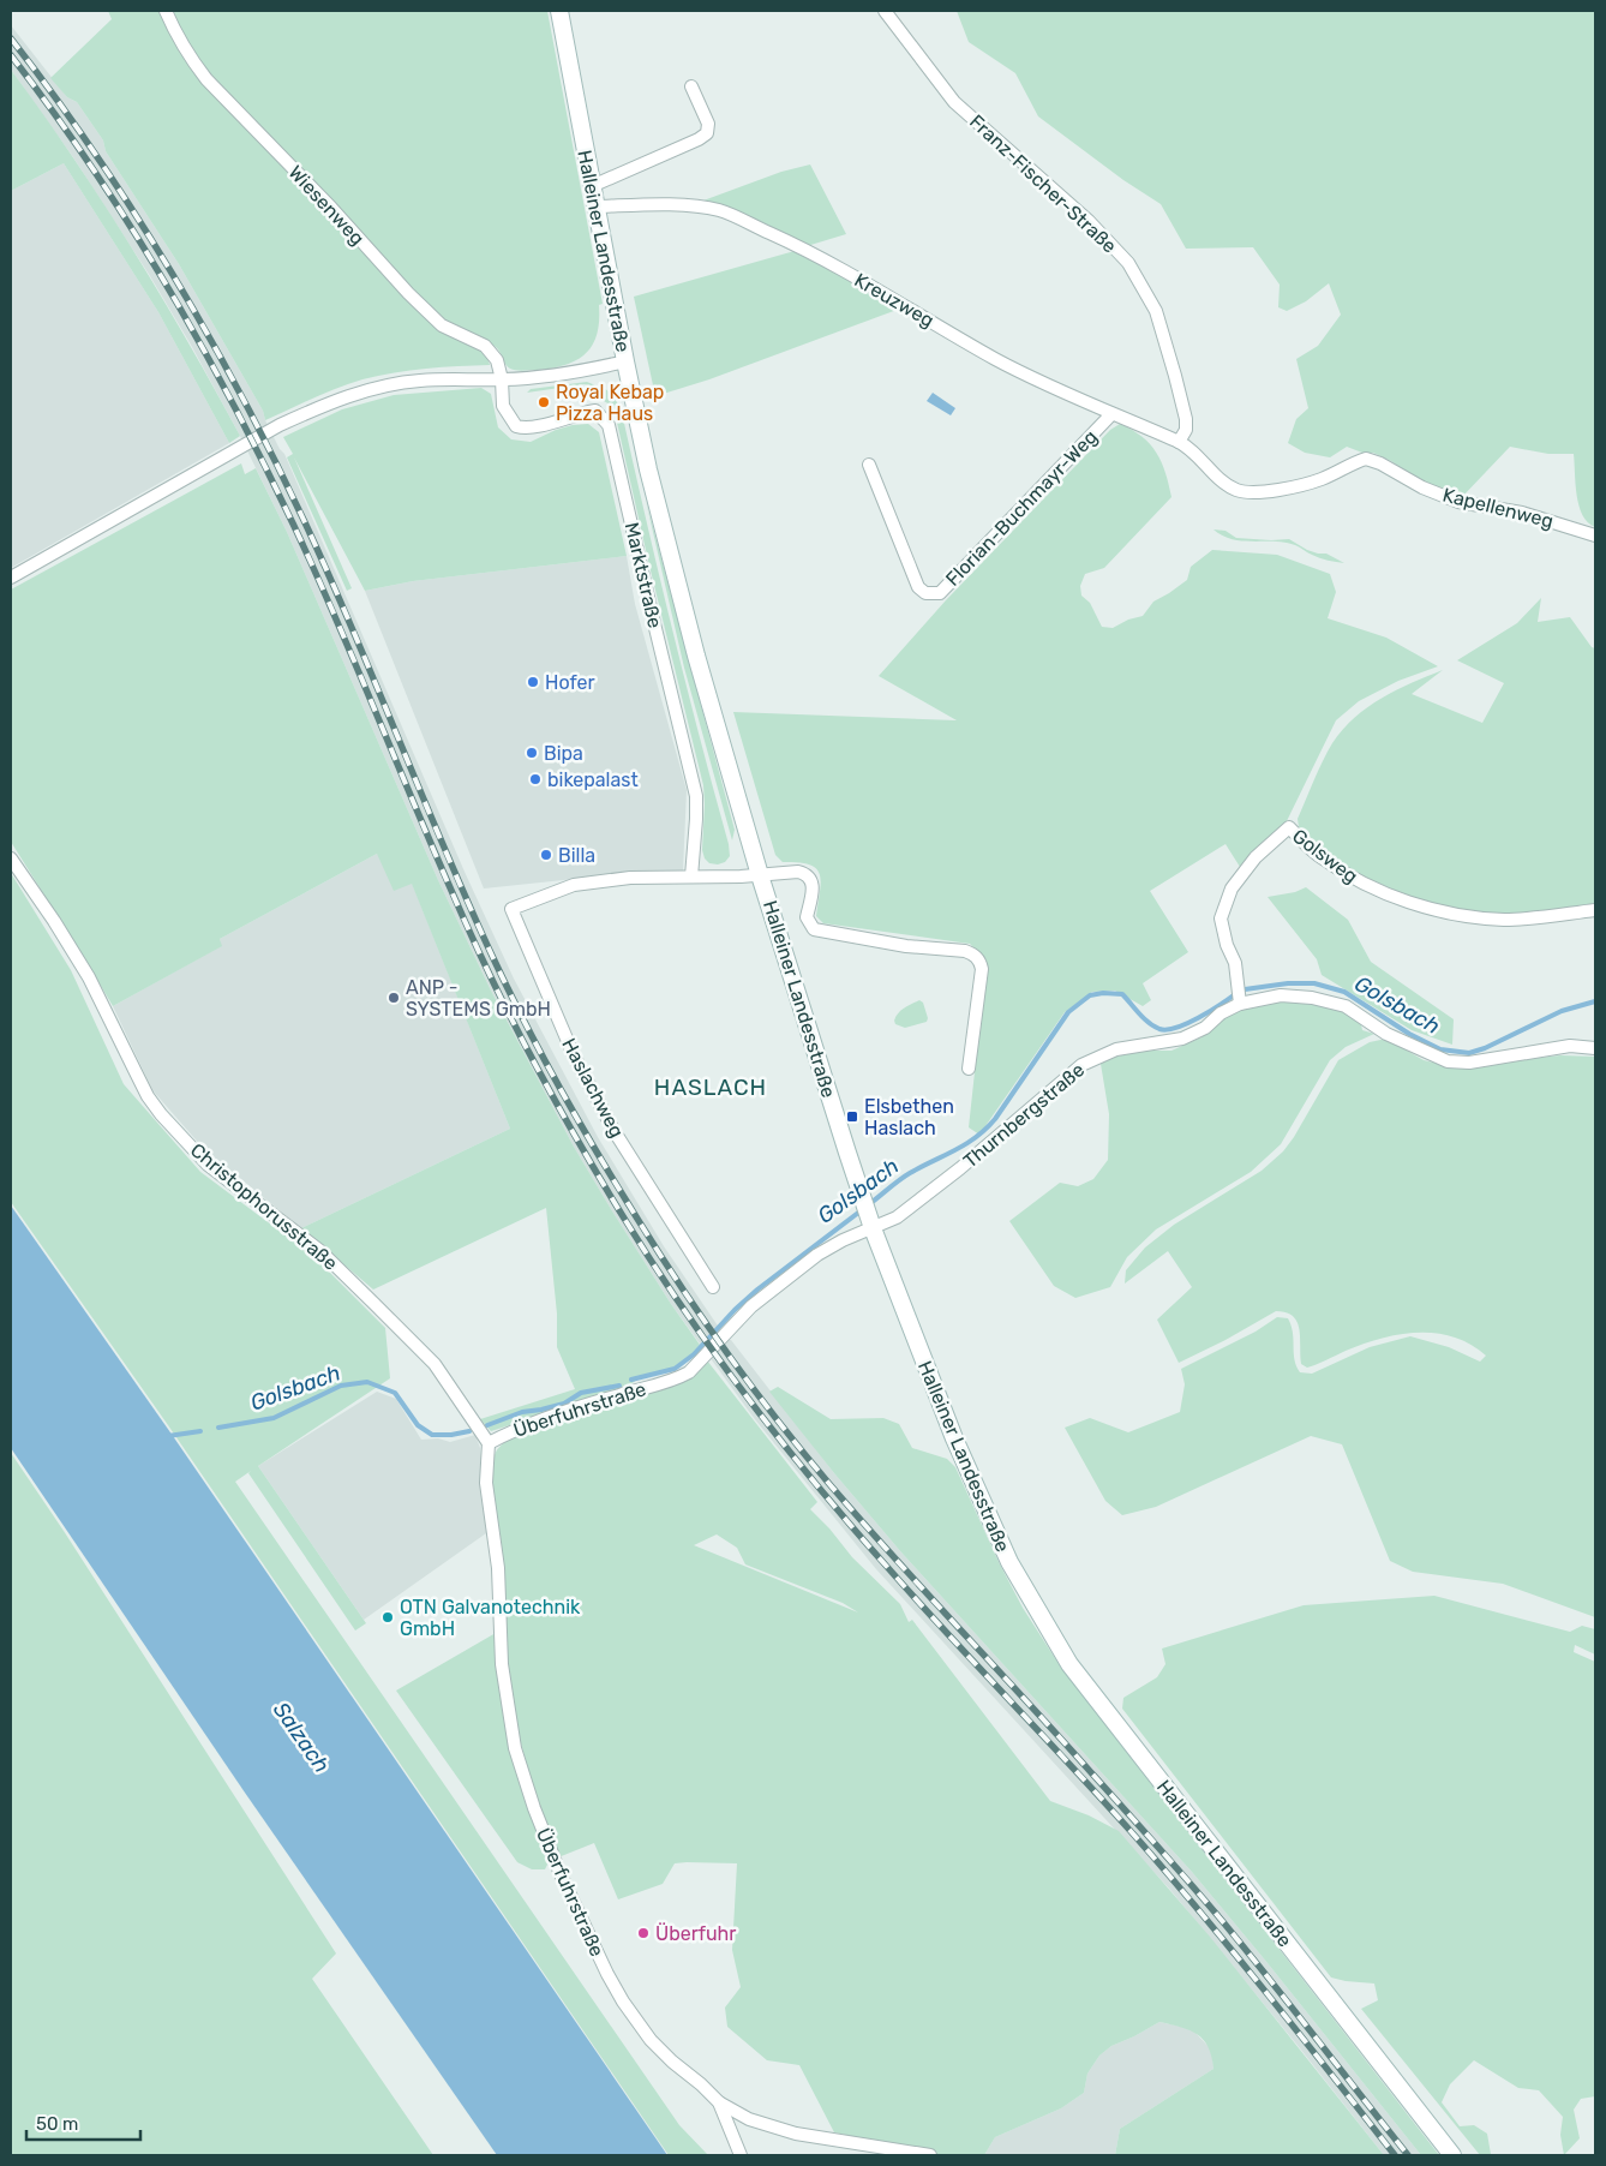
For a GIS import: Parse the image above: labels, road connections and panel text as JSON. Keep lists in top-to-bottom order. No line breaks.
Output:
{"streets":{"main road":["Halleiner Landesstraße"],"street":["Franz-Fischer-Straße","Wiesenweg","Kreuzweg","Florian-Buchmayr-Weg","Kapellenweg","Marktstraße","Golsweg","Haslachweg","Thurnbergstraße","Christophorusstraße","Überfuhrstraße"]},"crossings":[["Franz-Fischer-Straße","Kreuzweg"],["Franz-Fischer-Straße","Kapellenweg"],["Wiesenweg","Marktstraße"],["Halleiner Landesstraße","Kreuzweg"],["Halleiner Landesstraße","Haslachweg"],["Halleiner Landesstraße","Thurnbergstraße"],["Halleiner Landesstraße","Überfuhrstraße"],["Kreuzweg","Florian-Buchmayr-Weg"],["Kreuzweg","Kapellenweg"],["Marktstraße","Haslachweg"],["Golsweg","Thurnbergstraße"],["Thurnbergstraße","Überfuhrstraße"],["Christophorusstraße","Überfuhrstraße"]],"districts":["HASLACH"],"water":["Golsbach","Salzach"],"places":{"other":["Royal Kebap Pizza Haus","Hofer","Bipa","bikepalast","Billa","ANP - SYSTEMS GmbH","OTN Galvanotechnik GmbH","Überfuhr"],"transit":["Elsbethen Haslach"]},"scale_bar":"50 m"}
